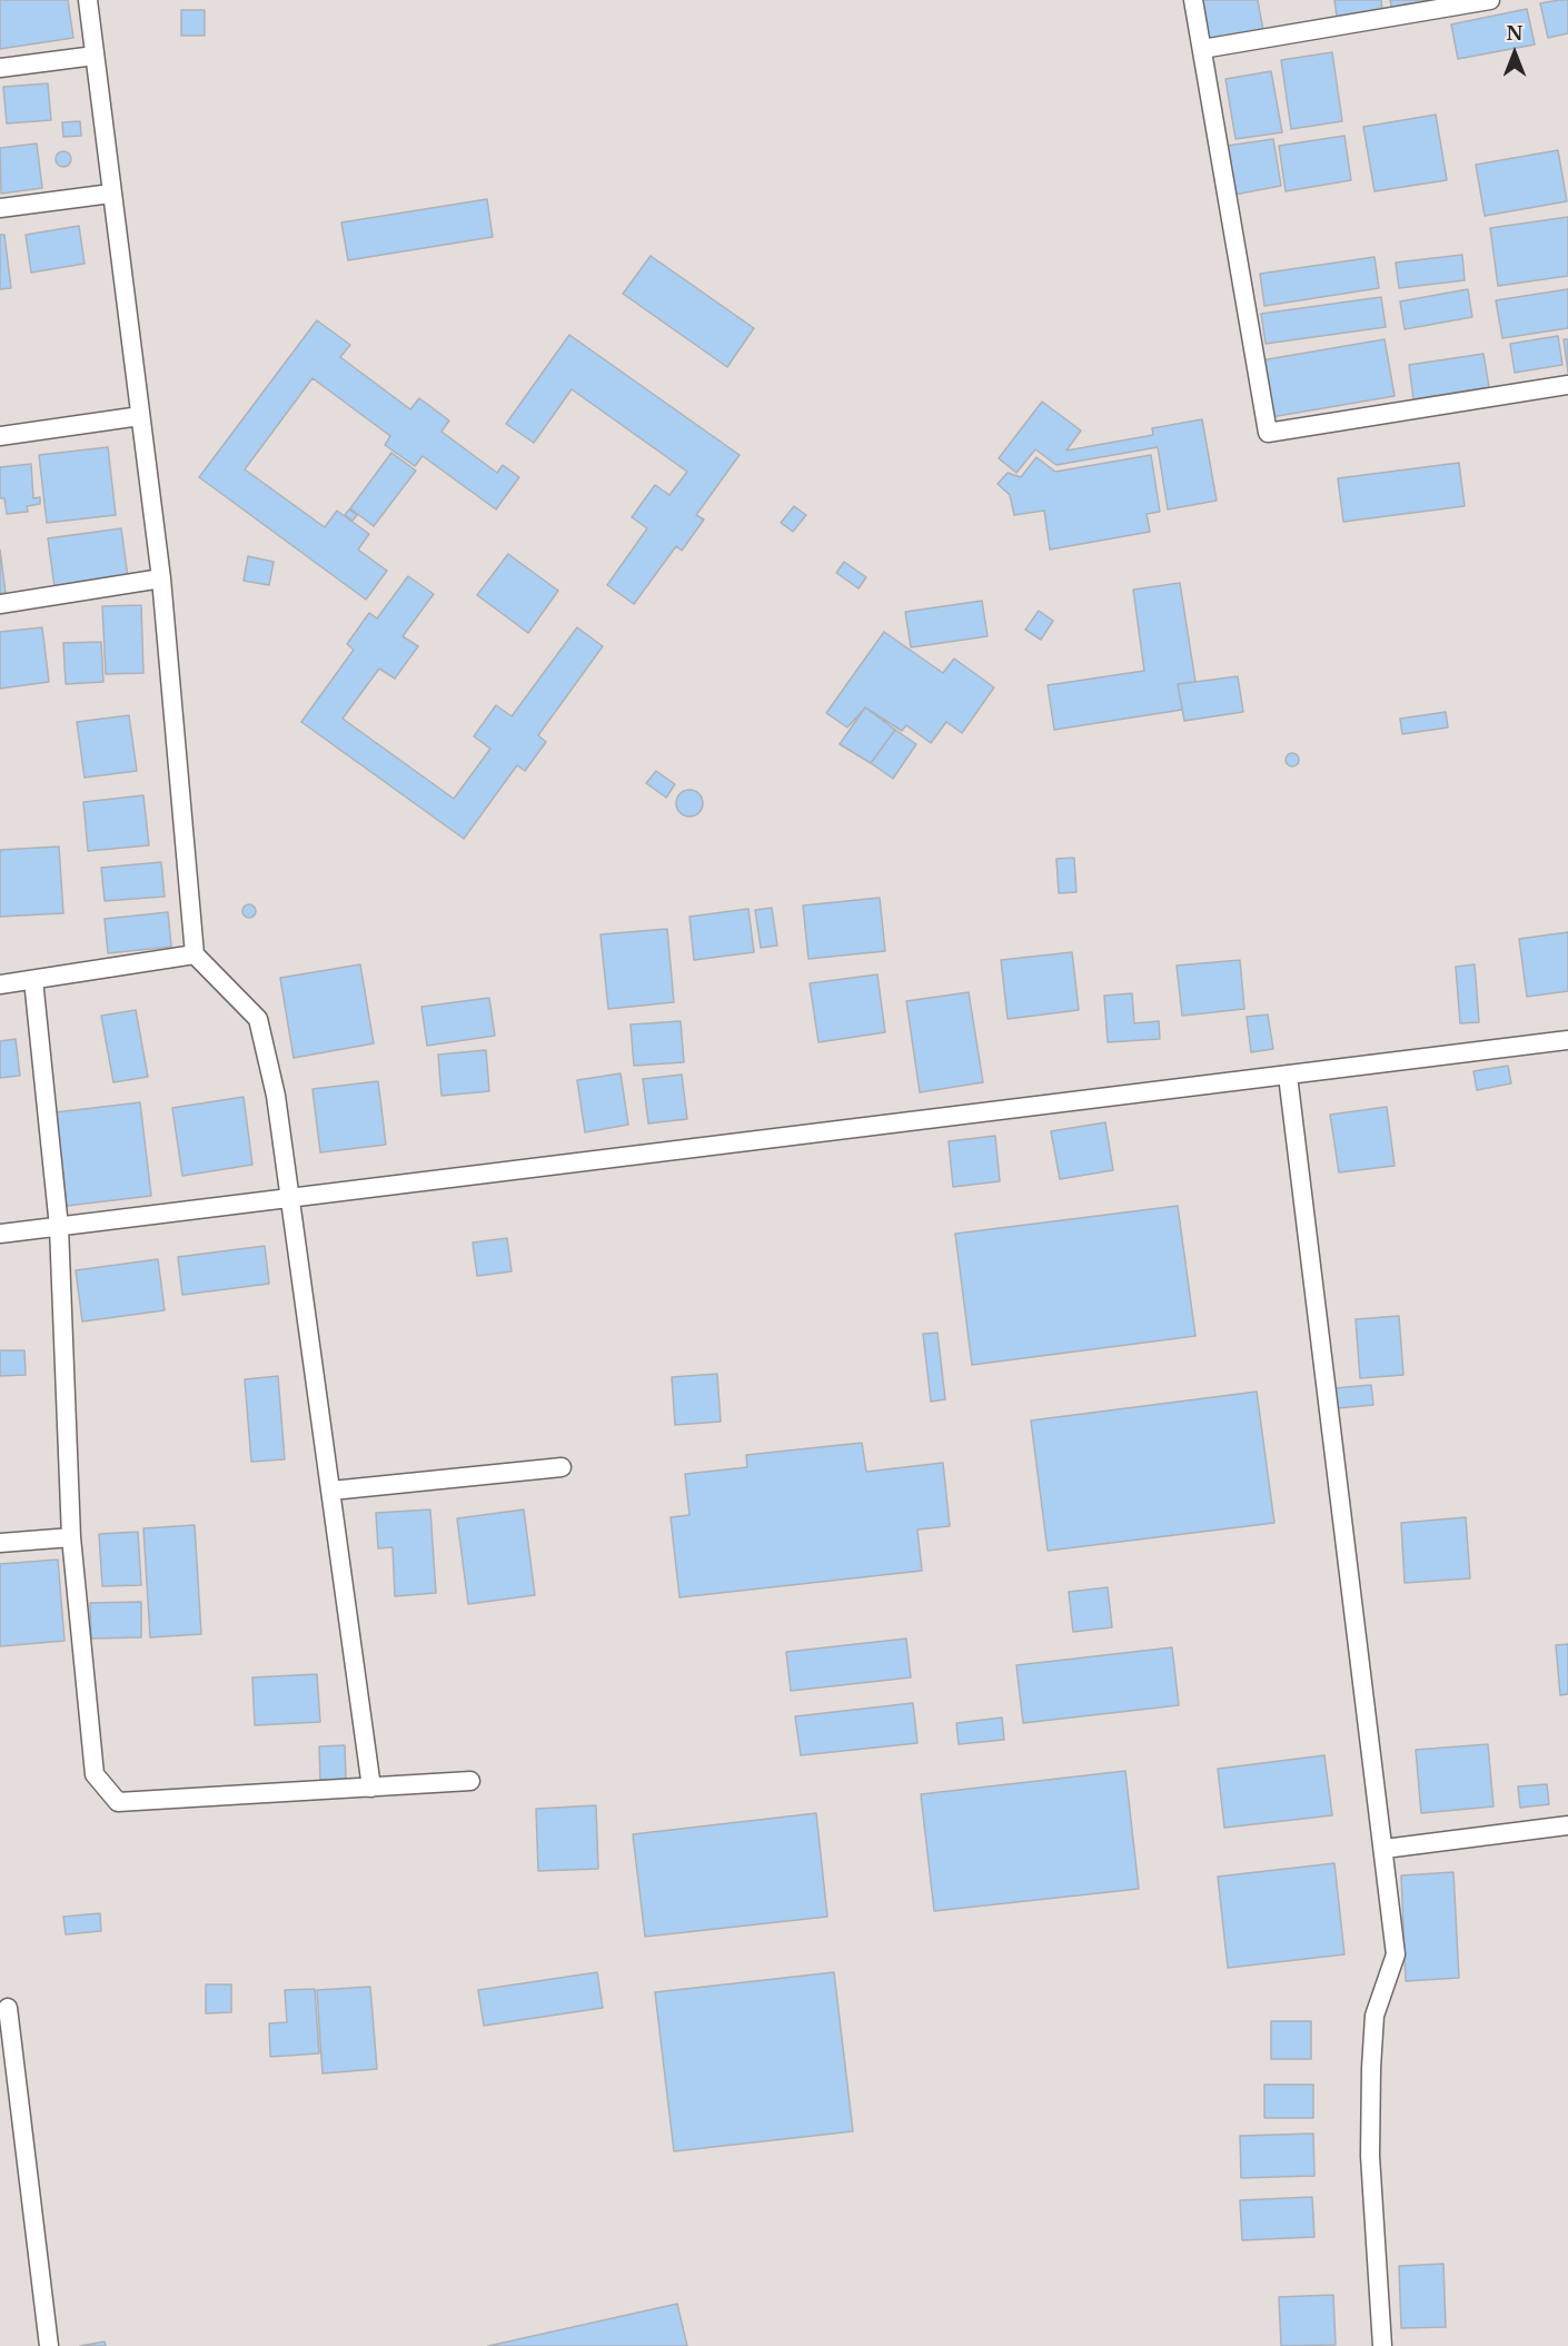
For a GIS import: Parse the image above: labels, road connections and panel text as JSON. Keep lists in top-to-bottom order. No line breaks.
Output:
{"north":"top"}
